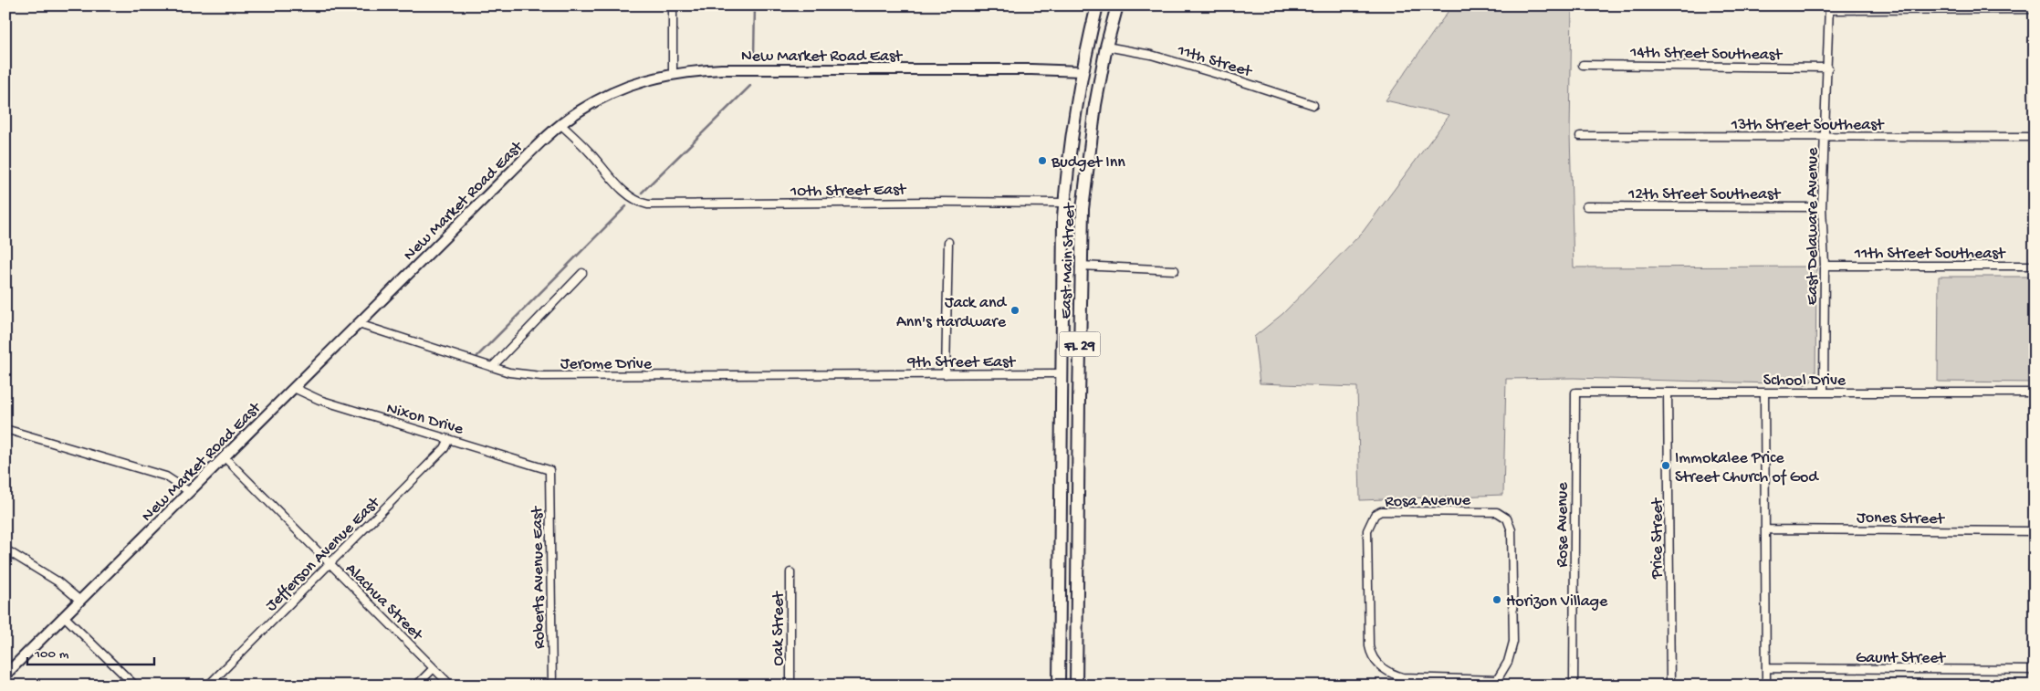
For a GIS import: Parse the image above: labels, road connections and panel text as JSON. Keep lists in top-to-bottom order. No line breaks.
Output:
{"streets":{"highway":["East Main Street","FL 29"],"main road":["New Market Road East"],"street":["14th Street Southeast","11th Street","13th Street Southeast","10th Street East","12th Street Southeast","East Delaware Avenue","11th Street Southeast","9th Street East","Jerome Drive","School Drive","Nixon Drive","Rosa Avenue","Jones Street","Rose Avenue","Price Street","Jefferson Avenue East","Roberts Avenue East","Alachua Street","Oak Street","Gaunt Street"]},"crossings":[["14th Street Southeast","East Delaware Avenue"],["New Market Road East","10th Street East"],["New Market Road East","East Main Street"],["New Market Road East","Jerome Drive"],["New Market Road East","Nixon Drive"],["New Market Road East","Alachua Street"],["11th Street","East Main Street"],["13th Street Southeast","East Delaware Avenue"],["10th Street East","East Main Street"],["12th Street Southeast","East Delaware Avenue"],["East Delaware Avenue","11th Street Southeast"],["East Delaware Avenue","School Drive"],["East Main Street","9th Street East"],["9th Street East","Jerome Drive"],["School Drive","Rose Avenue"],["School Drive","Price Street"],["Nixon Drive","Jefferson Avenue East"],["Nixon Drive","Roberts Avenue East"],["Jefferson Avenue East","Alachua Street"]],"places":["Budget Inn","Jack and Ann's Hardware","Immokalee Price Street Church of God","Horizon Village"],"scale_bar":"100 m"}
